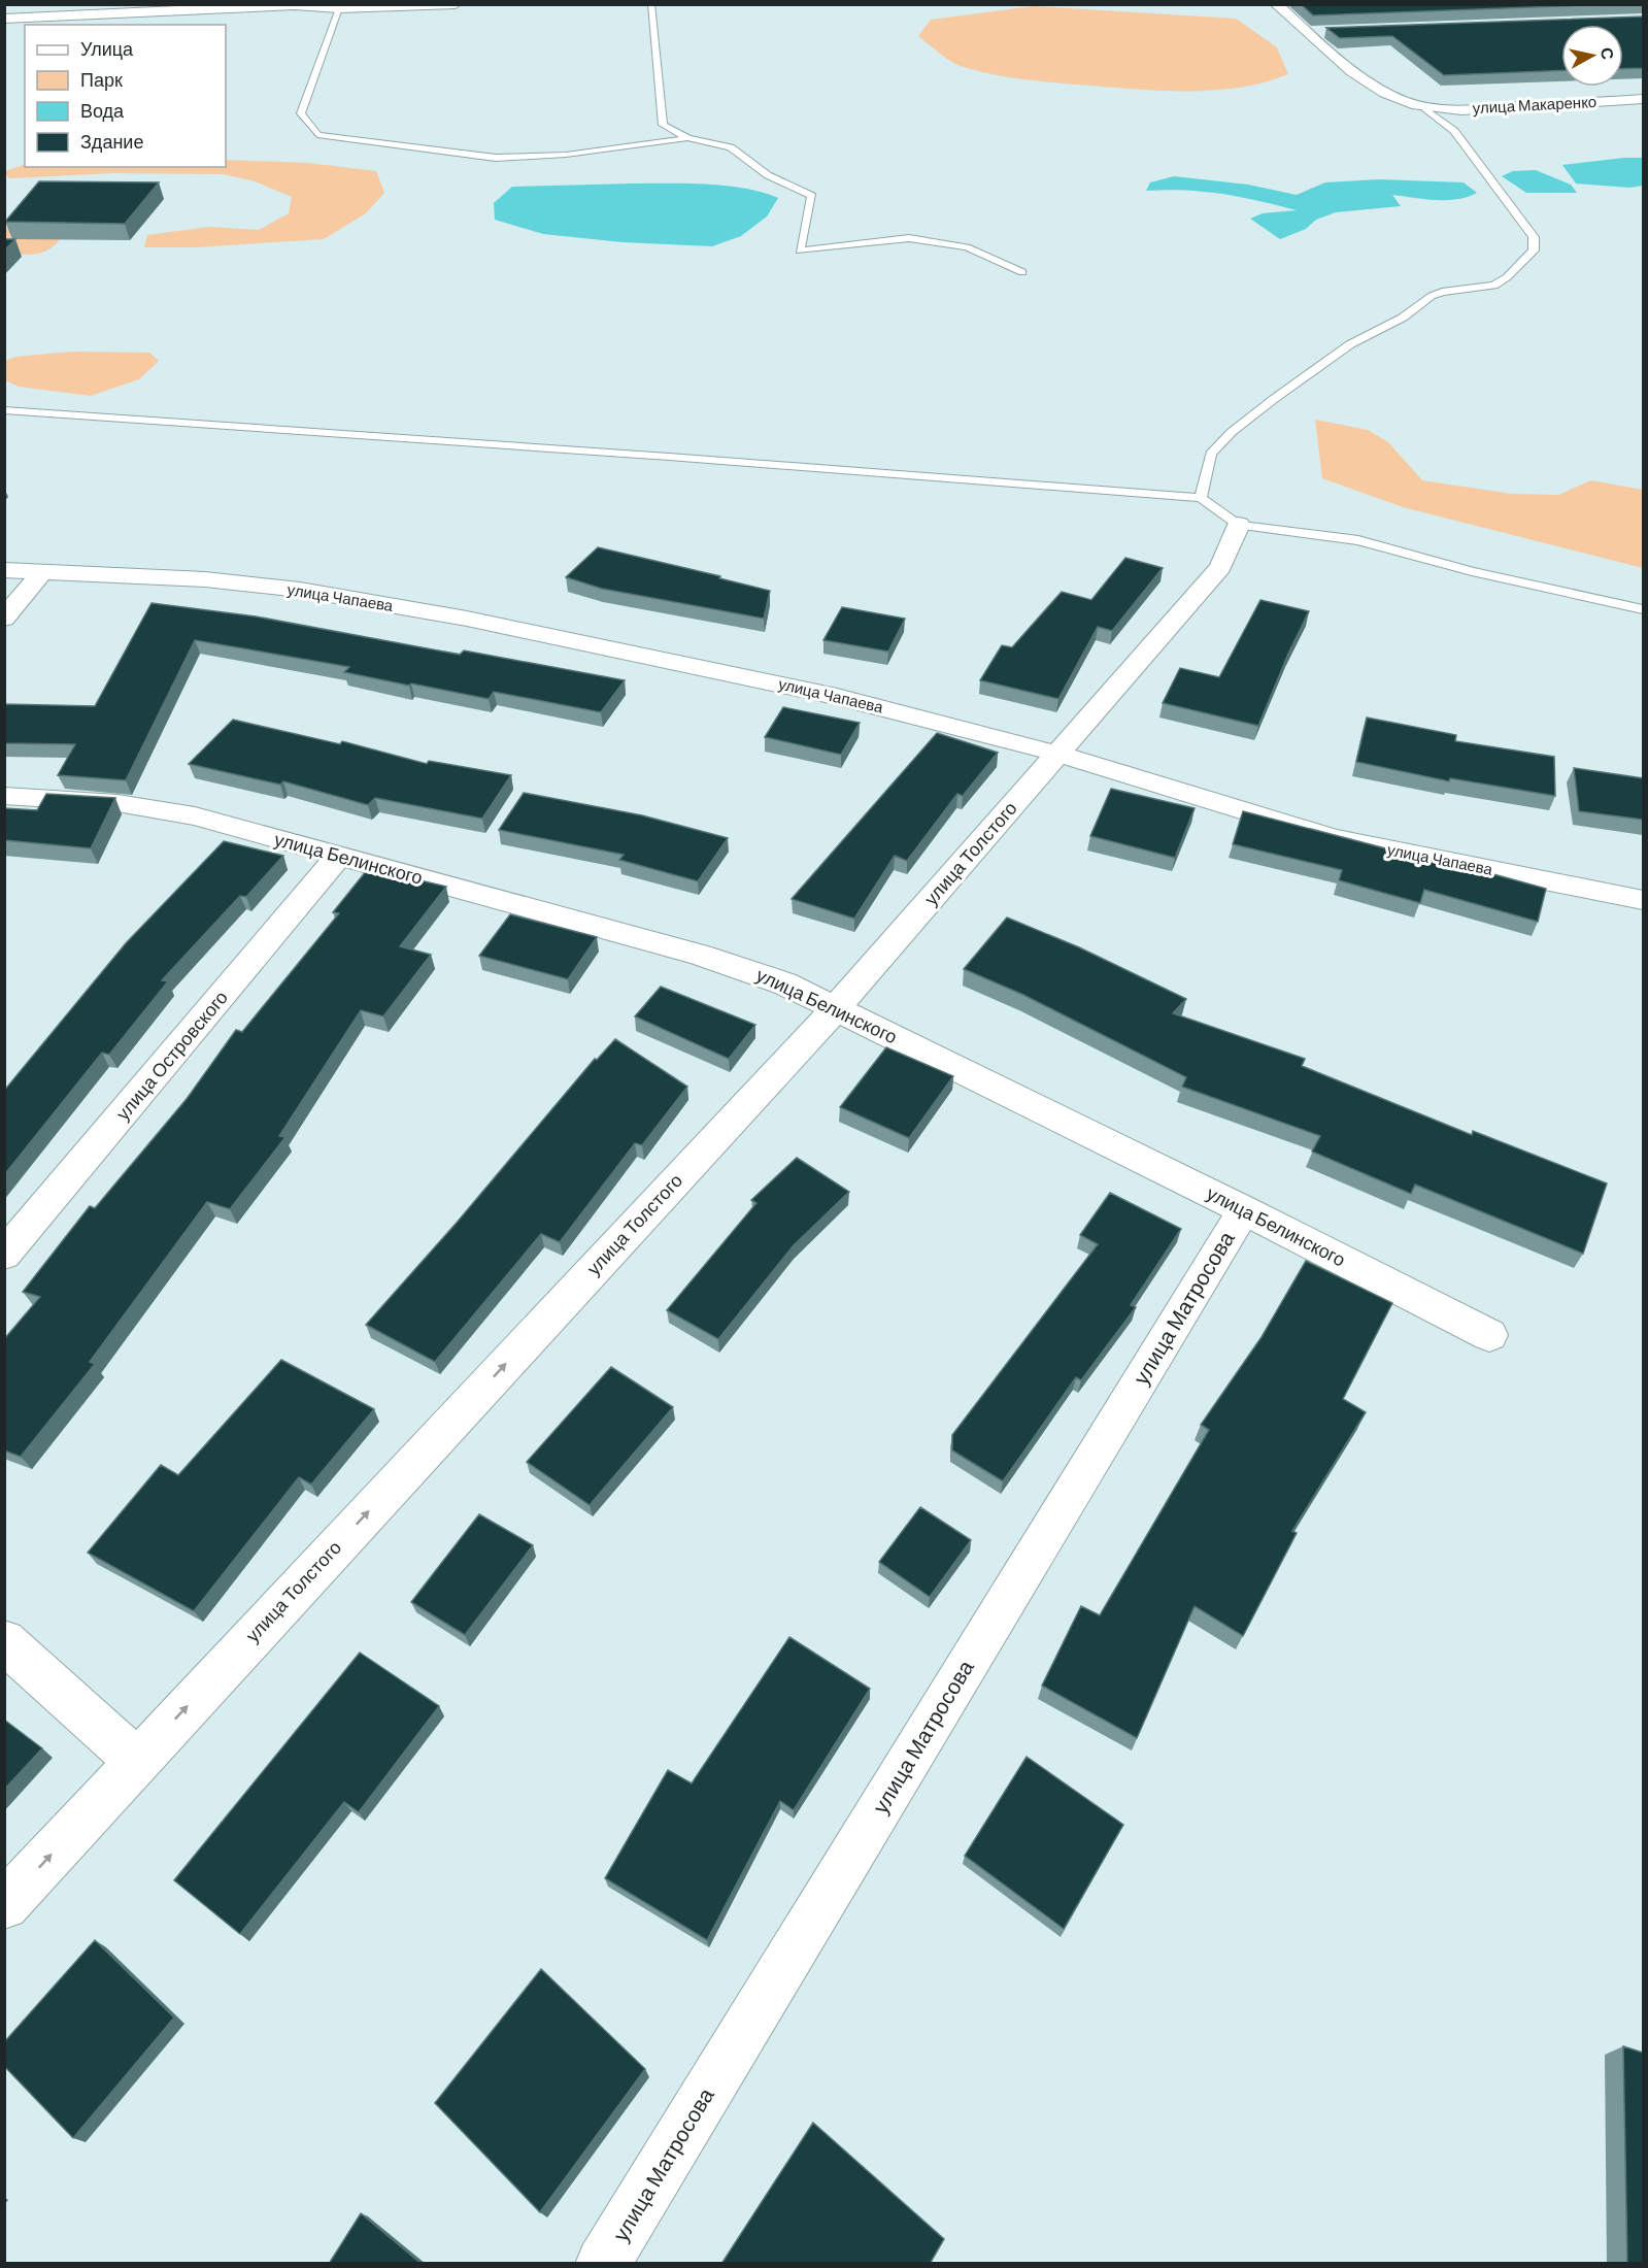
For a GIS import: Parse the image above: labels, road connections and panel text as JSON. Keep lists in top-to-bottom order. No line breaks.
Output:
{"streets":{"street":["улица Макаренко","улица Чапаева","улица Толстого","улица Белинского","улица Островского","улица Матросова"]},"crossings":[["улица Чапаева","улица Толстого"],["улица Толстого","улица Белинского"],["улица Белинского","улица Островского"],["улица Белинского","улица Матросова"]],"one_way":["улица Толстого"],"legend":["Улица","Парк","Вода","Здание"],"north":"right"}
